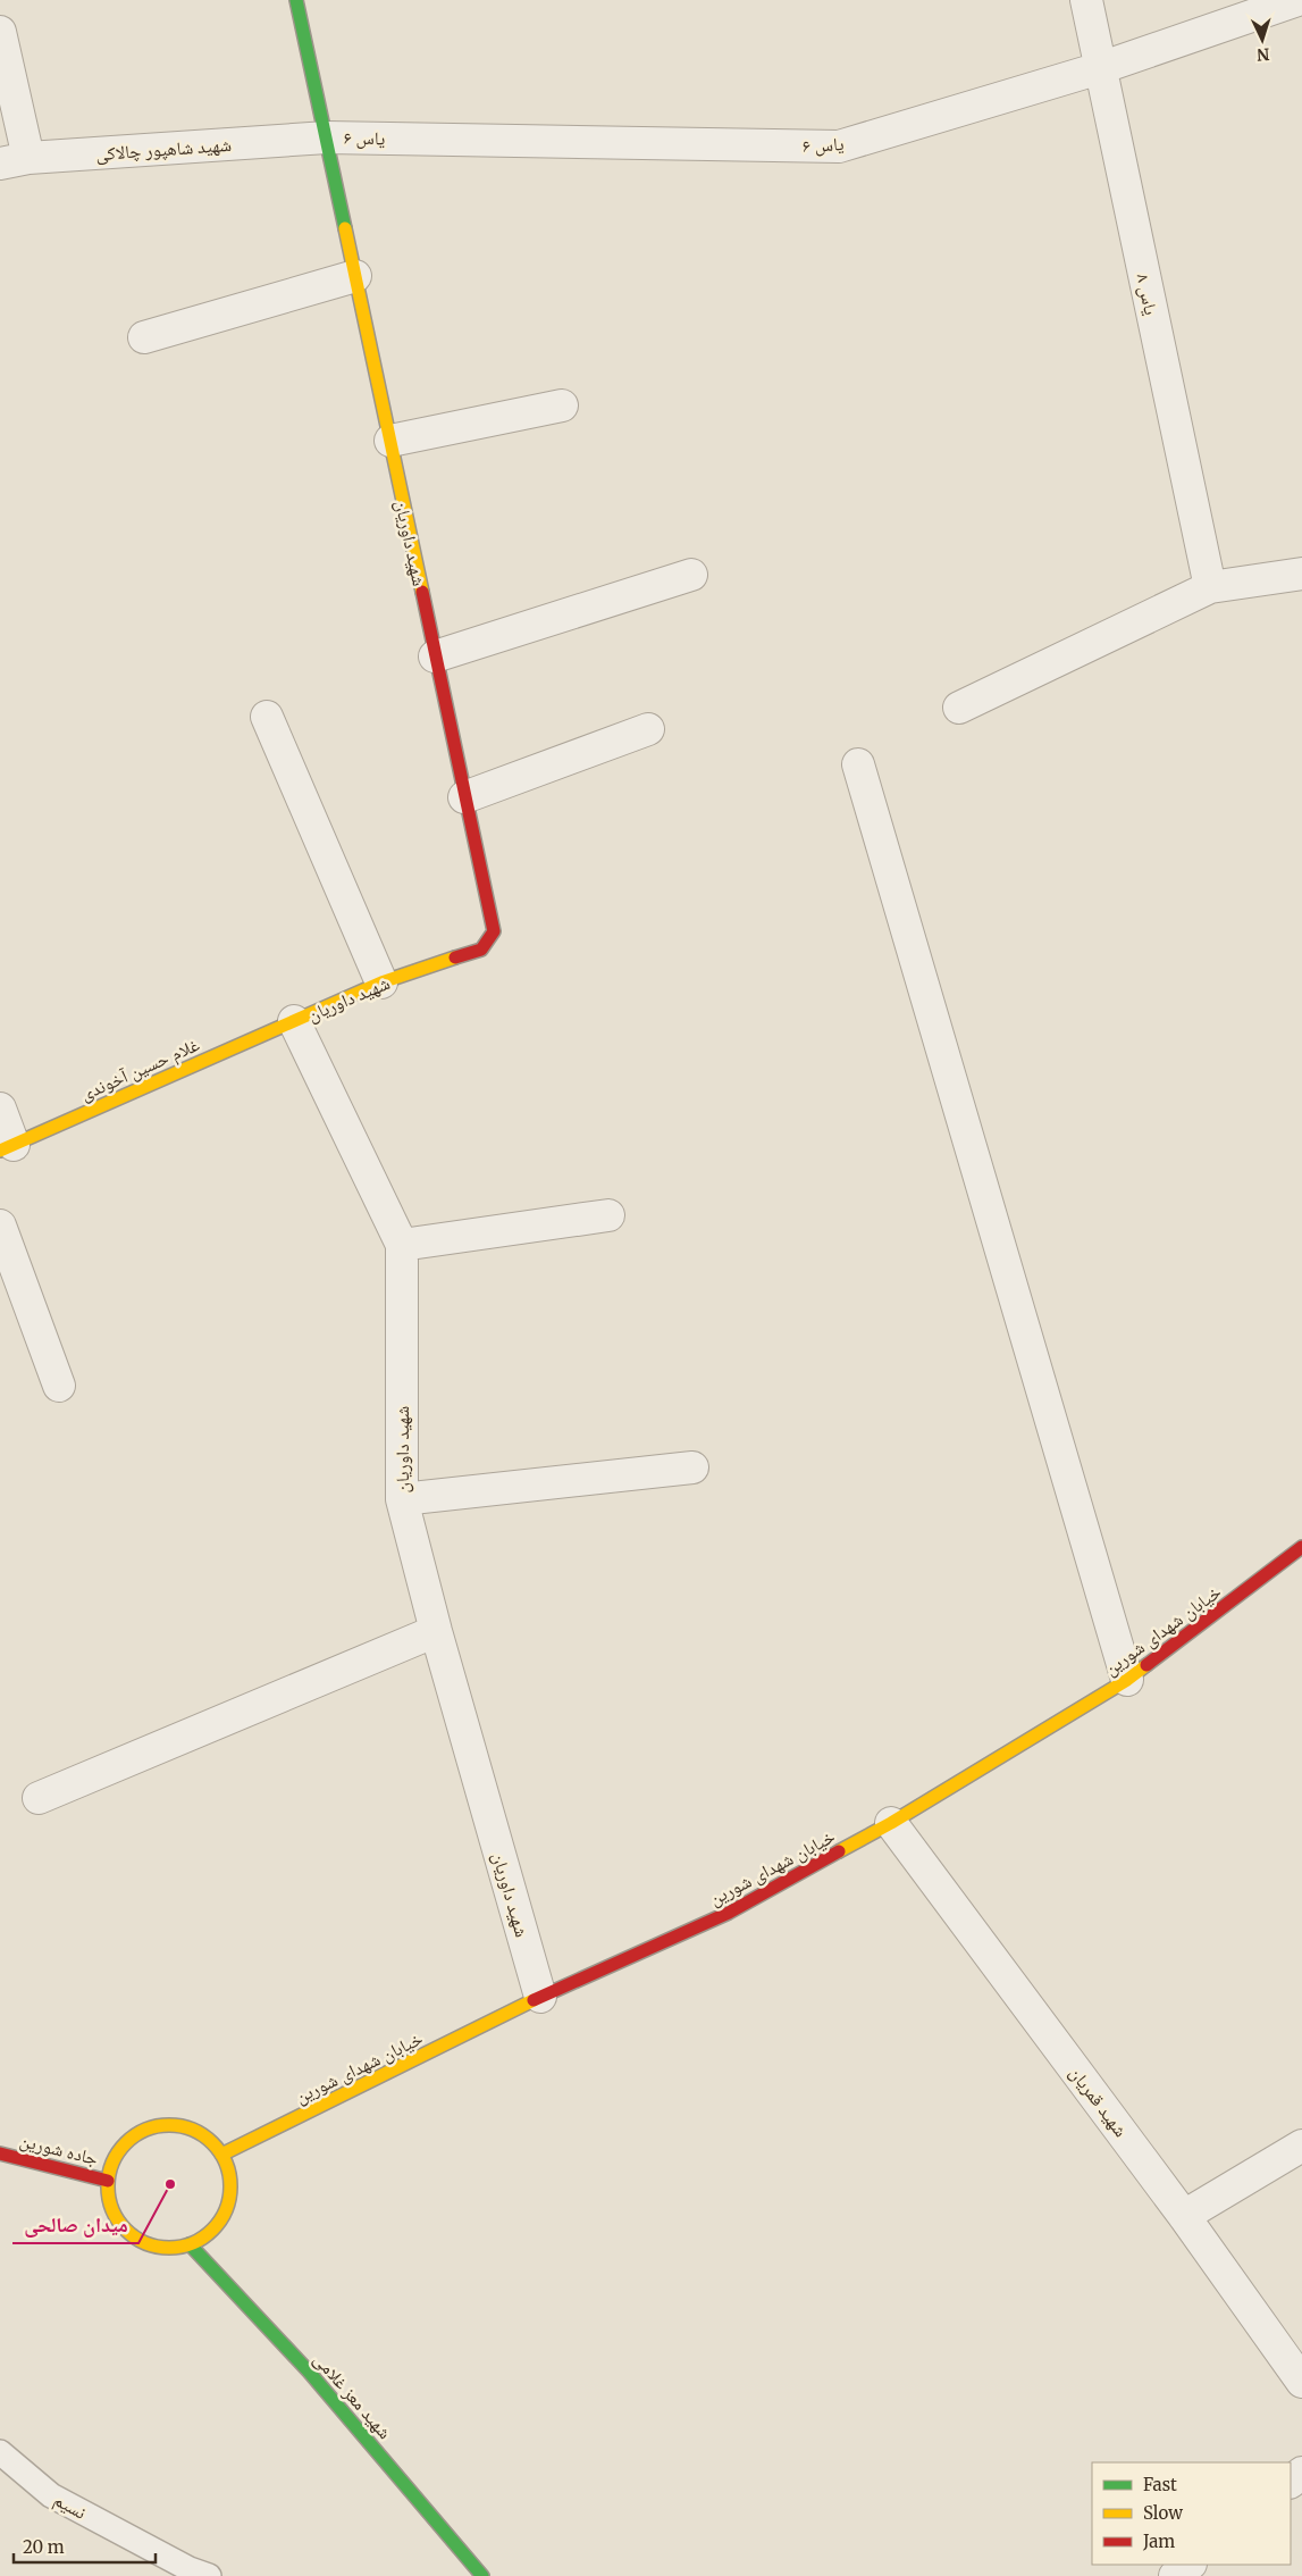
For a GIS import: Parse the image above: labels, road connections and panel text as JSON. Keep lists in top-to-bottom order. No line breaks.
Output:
{"streets":{"street":["یاس ۶","شهید شاهپور چالاکی","یاس ۸","شهید داوریان","غلام حسین آخوندی","خیابان شهدای شورین","شهید قمریان","جاده شورين","شهید معز غلامی"],"lane":["نسیم"]},"crossings":[["یاس ۶","شهید شاهپور چالاکی"],["یاس ۶","یاس ۸"],["یاس ۶","شهید داوریان"],["شهید شاهپور چالاکی","شهید داوریان"],["شهید داوریان","غلام حسین آخوندی"],["شهید داوریان","خیابان شهدای شورین"],["خیابان شهدای شورین","شهید قمریان"],["خیابان شهدای شورین","جاده شورين"],["خیابان شهدای شورین","شهید معز غلامی"],["جاده شورين","شهید معز غلامی"]],"places":["میدان صالحی"],"legend":["Fast","Slow","Jam"],"scale_bar":"20 m","north":"bottom"}
